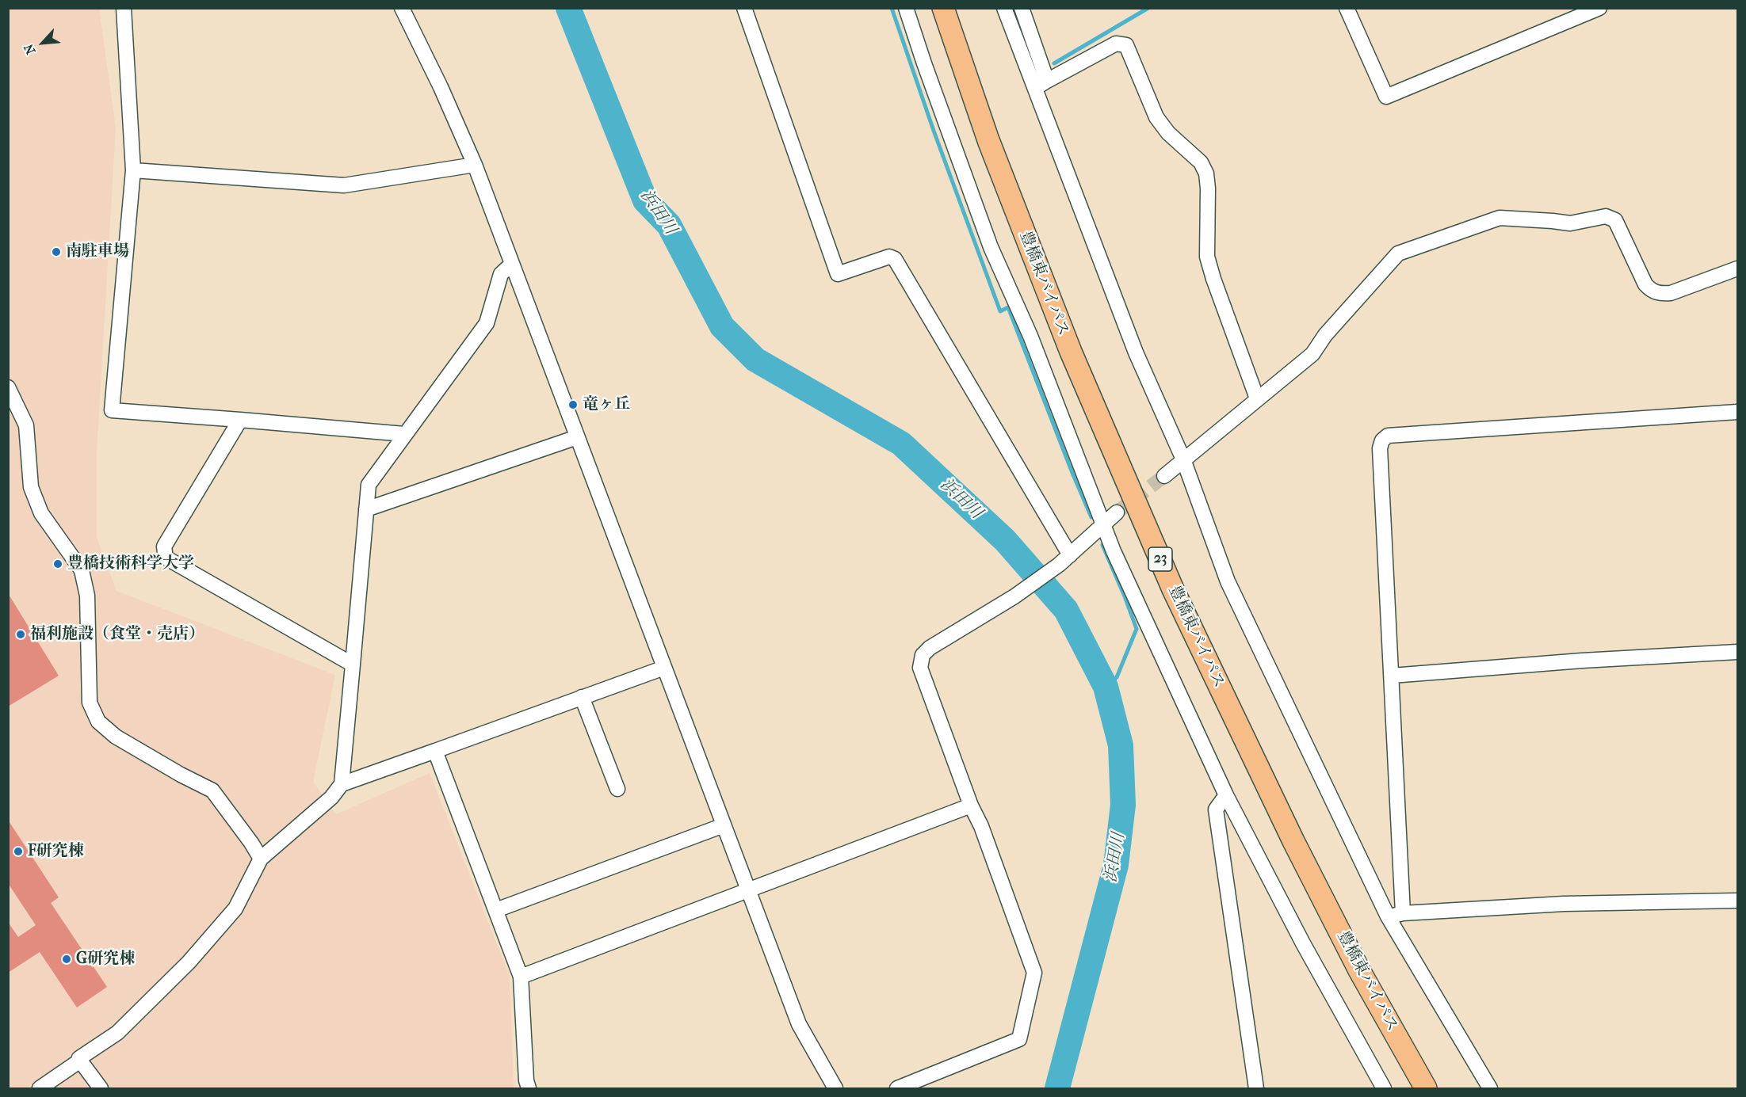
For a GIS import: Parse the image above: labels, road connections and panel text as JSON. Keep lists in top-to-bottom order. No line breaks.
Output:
{"streets":{"highway":["豊橋東バイパス","23"]},"water":["浜田川"],"places":["南駐車場","竜ヶ丘","豊橋技術科学大学","福利施設（食堂・売店）","F研究棟","G研究棟"],"north":"bottom left"}
